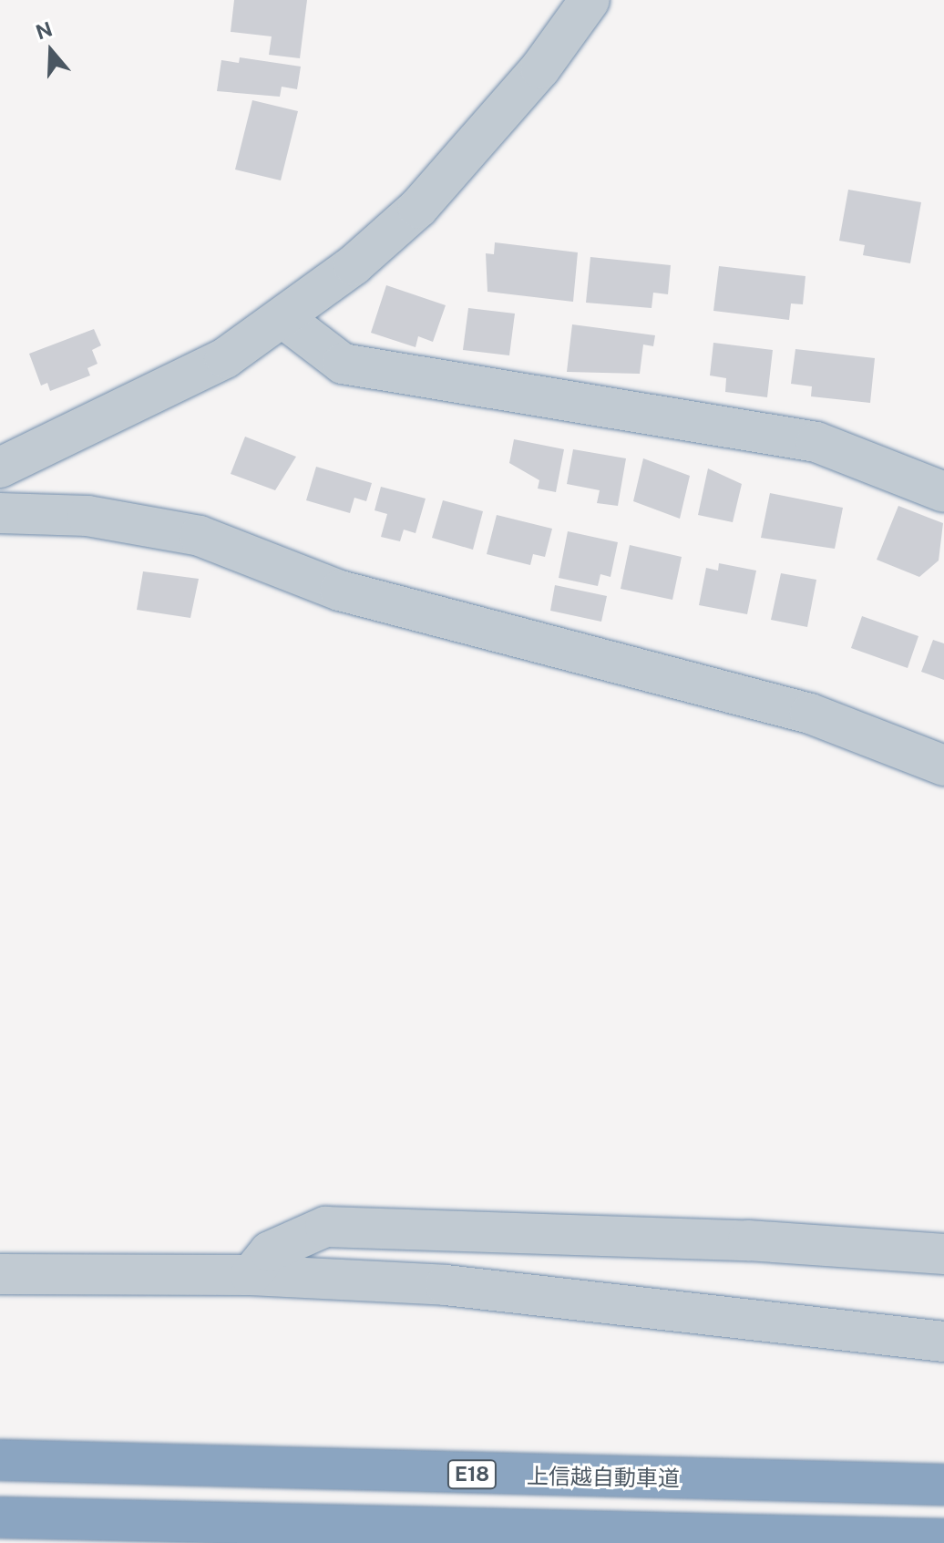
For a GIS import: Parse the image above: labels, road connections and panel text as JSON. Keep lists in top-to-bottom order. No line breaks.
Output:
{"streets":{"highway":["E18","上信越自動車道"]},"north":"top"}
